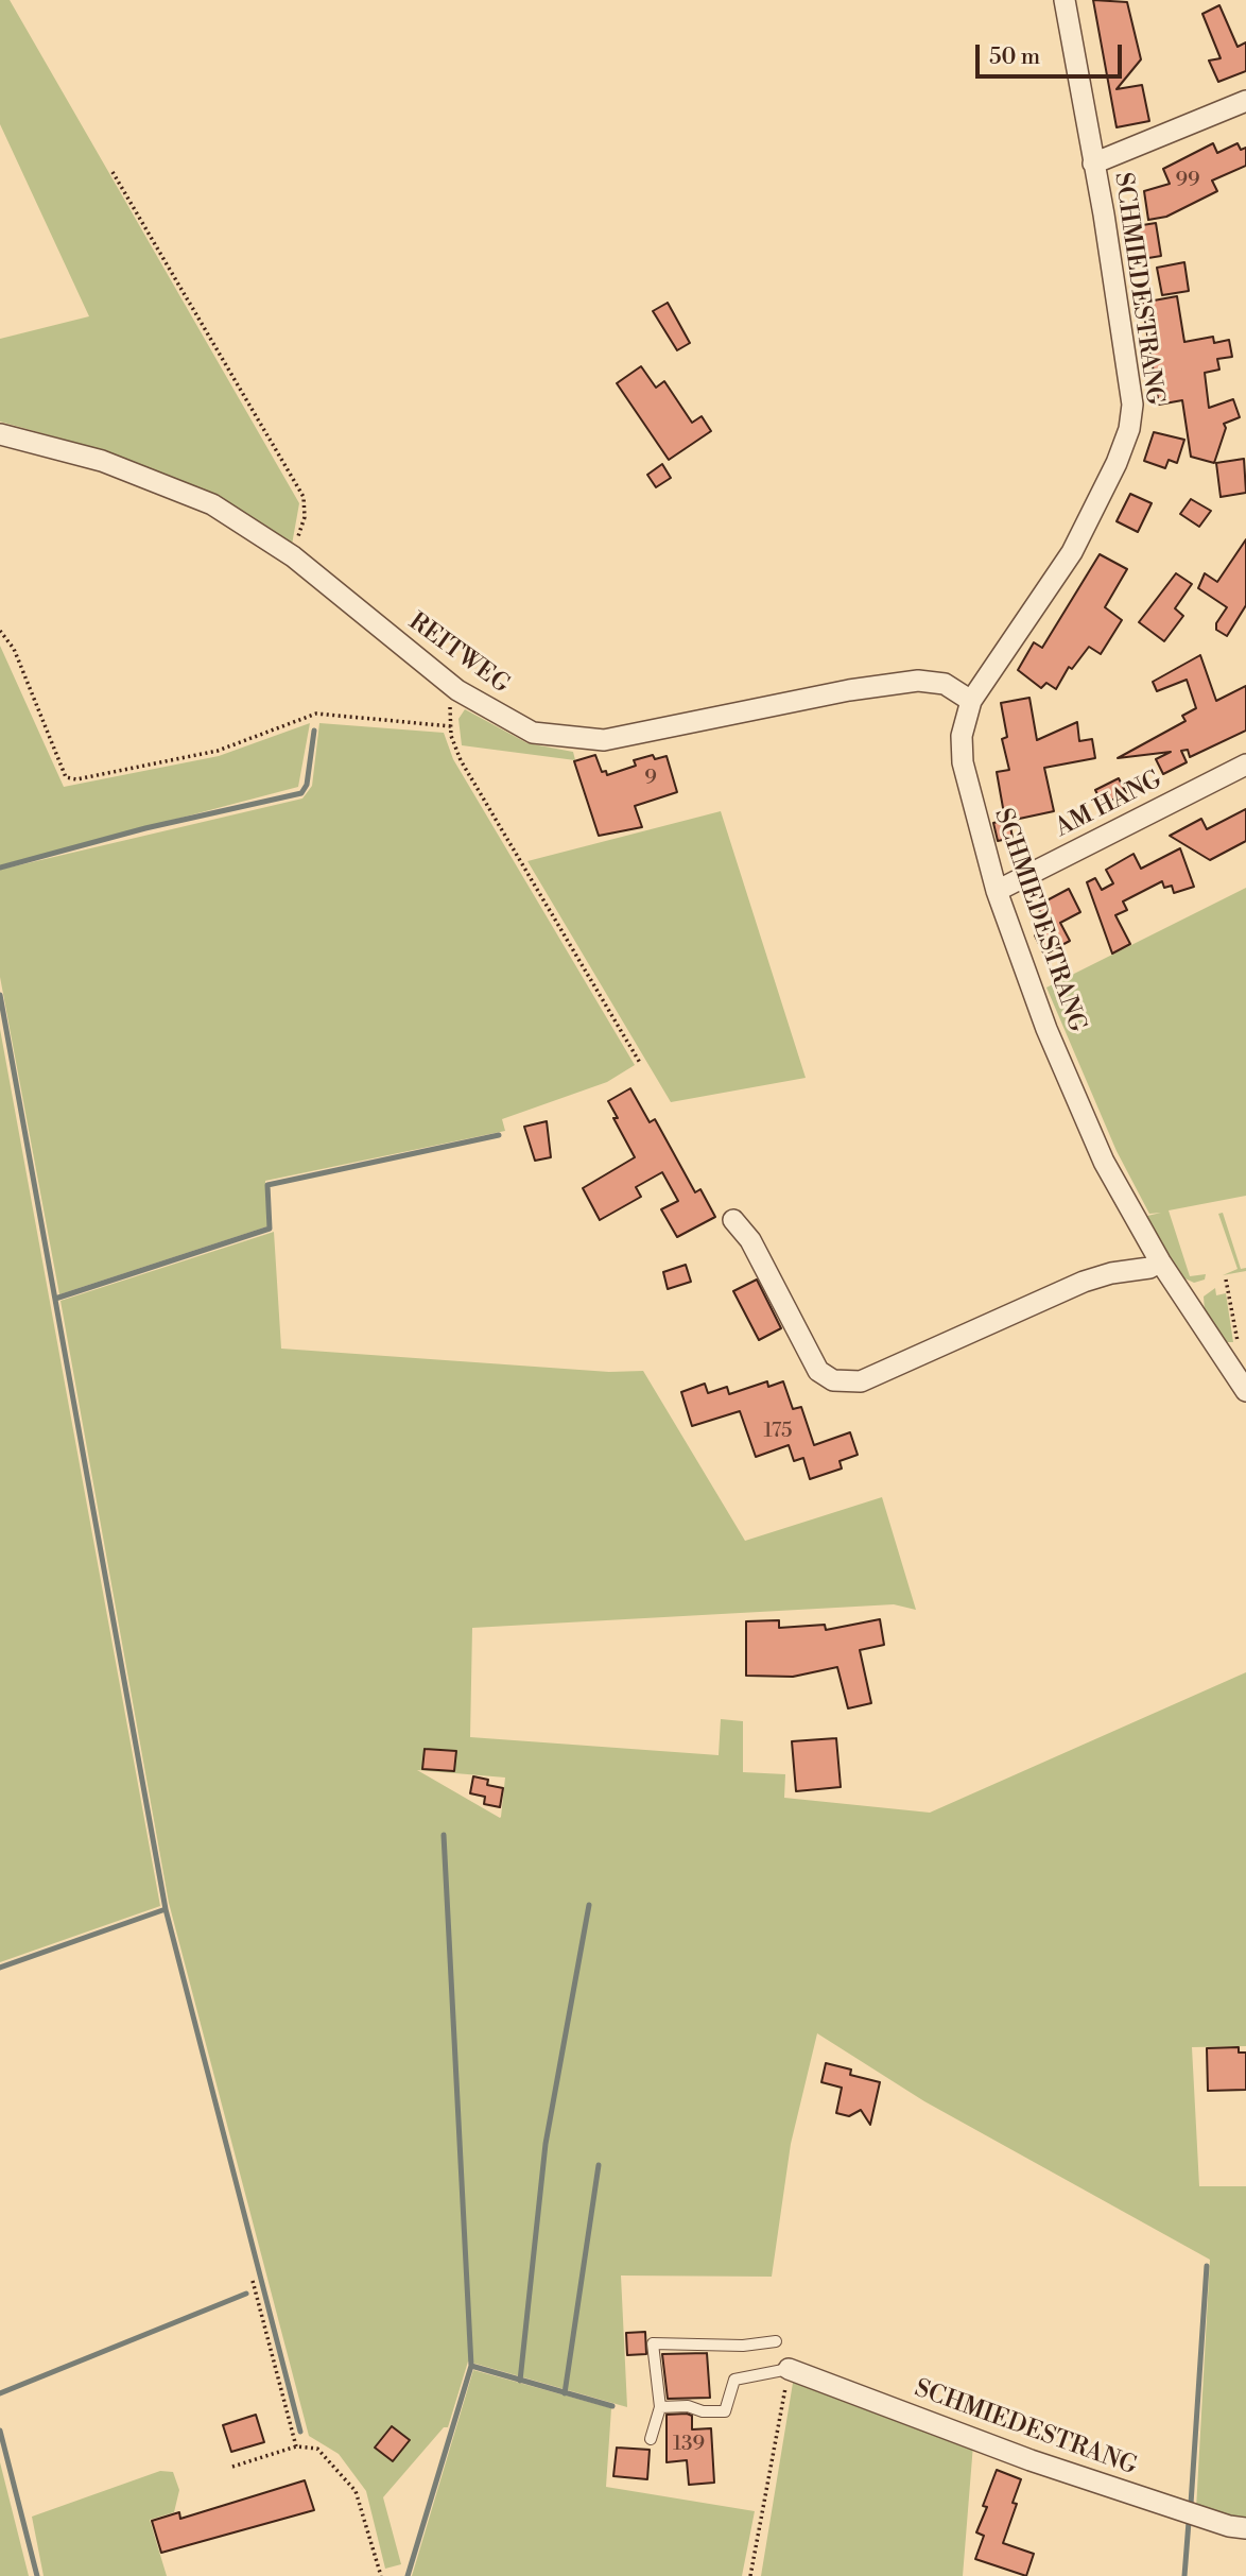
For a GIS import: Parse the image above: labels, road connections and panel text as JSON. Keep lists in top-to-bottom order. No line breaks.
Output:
{"streets":{"street":["SCHMIEDESTRANG","REITWEG","AM HANG"]},"crossings":[["SCHMIEDESTRANG","REITWEG"],["SCHMIEDESTRANG","AM HANG"]],"house_numbers":["99","9","175","139"],"scale_bar":"50 m"}
